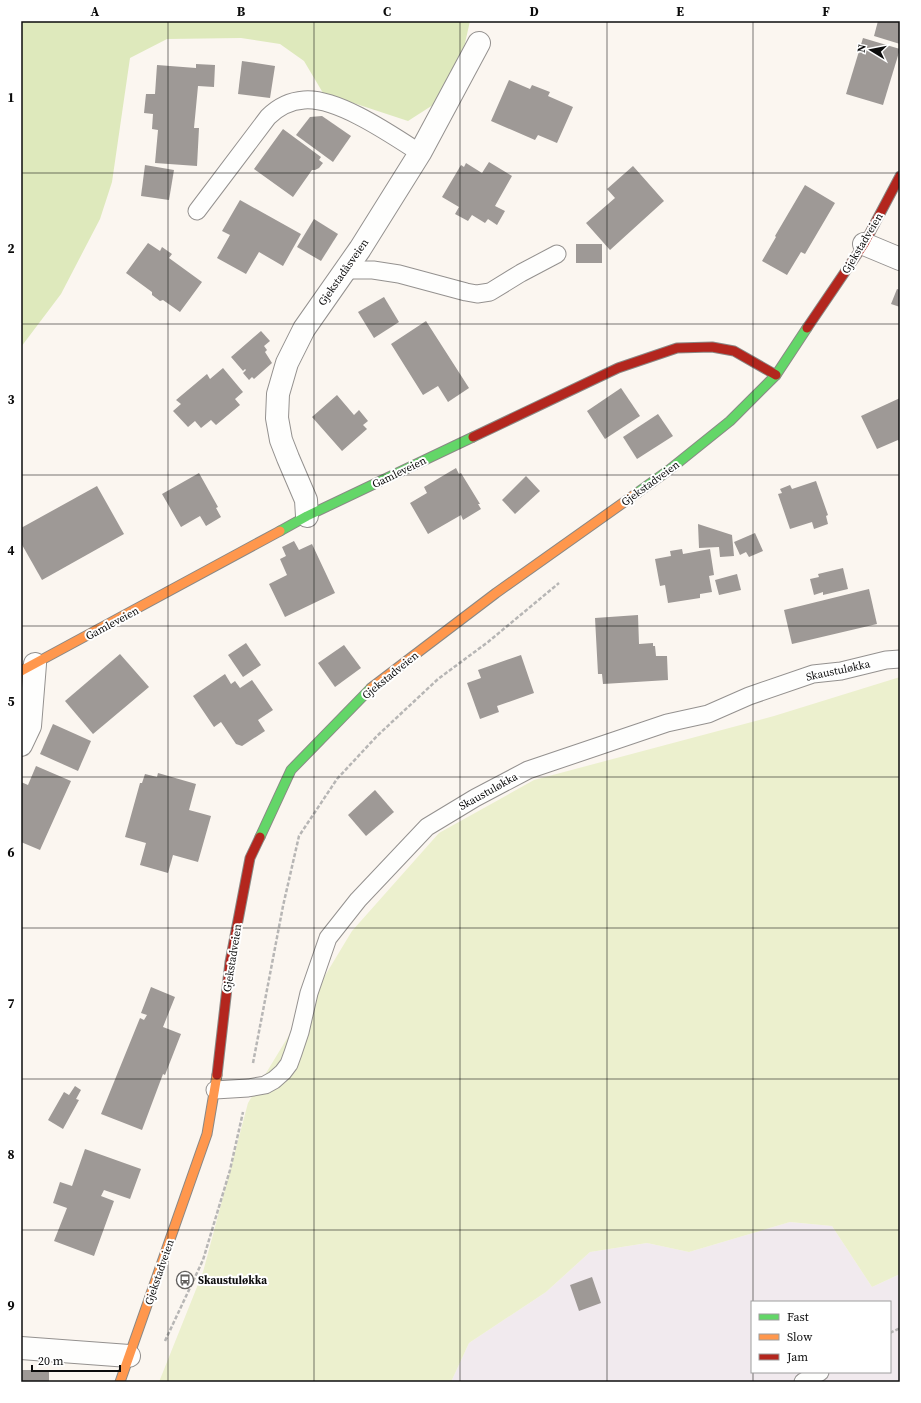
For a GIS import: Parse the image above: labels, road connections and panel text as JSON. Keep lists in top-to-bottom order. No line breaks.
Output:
{"streets":{"street":["Gjekstadveien","Gjekstadåsveien","Gamleveien"],"lane":["Skaustuløkka"]},"crossings":[["Gjekstadveien","Gamleveien"],["Gjekstadveien","Skaustuløkka"],["Gjekstadåsveien","Gamleveien"]],"places":{"bus stop":["Skaustuløkka"]},"legend":["Fast","Slow","Jam"],"scale_bar":"20 m","north":"left","grid":{"columns":["A","B","C","D","E","F"],"rows":["1","2","3","4","5","6","7","8","9"]}}
